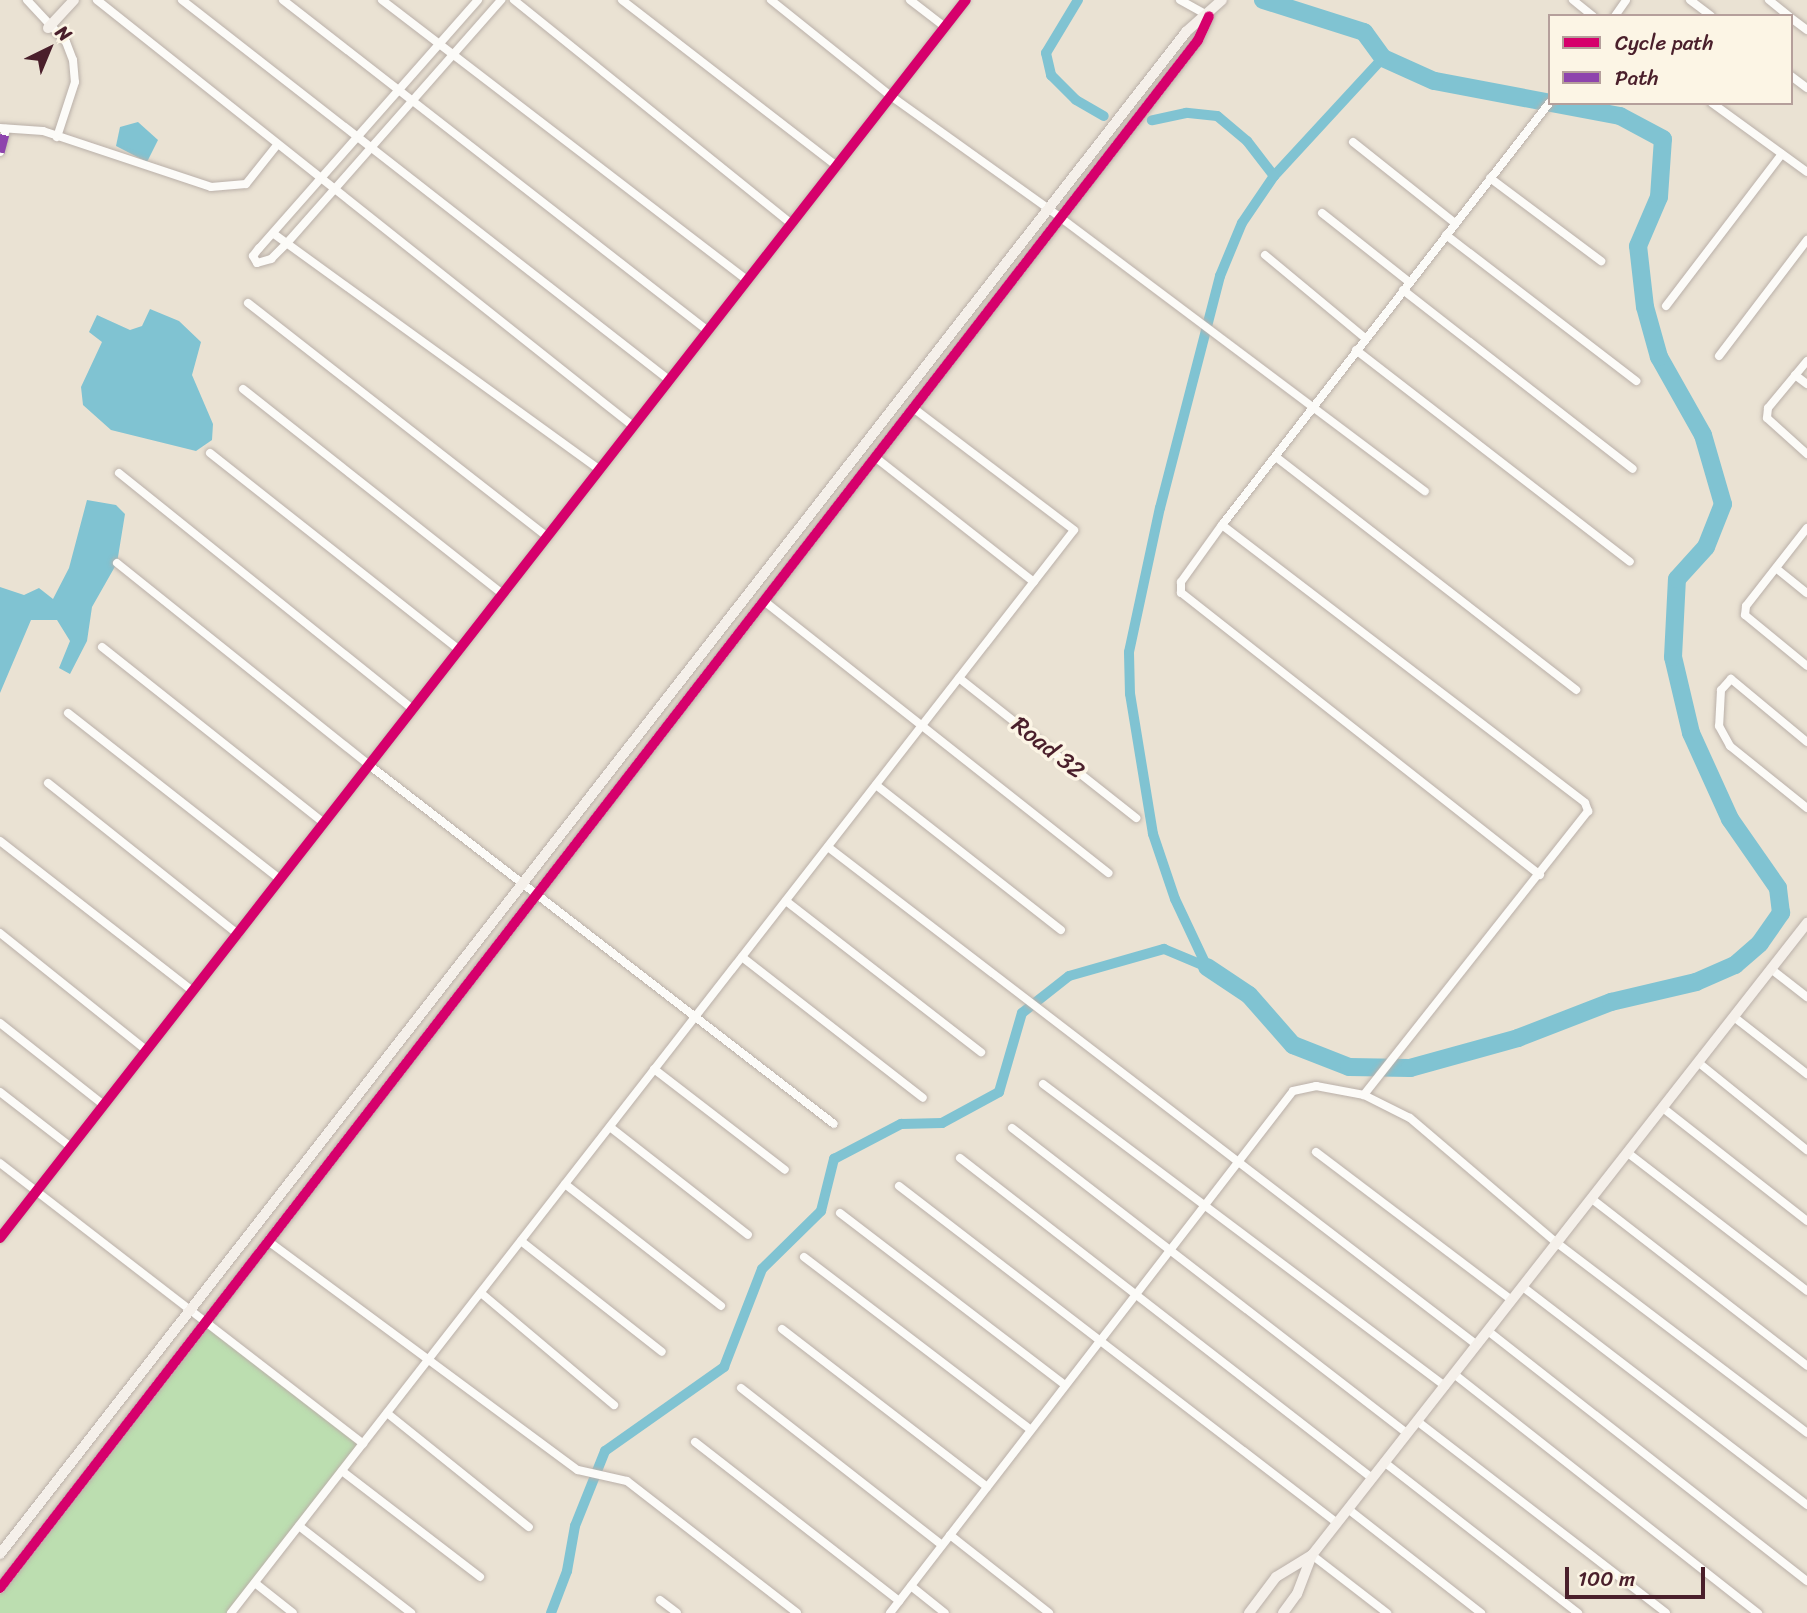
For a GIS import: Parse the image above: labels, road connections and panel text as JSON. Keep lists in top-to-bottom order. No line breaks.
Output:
{"streets":{"street":["Road 32"]},"legend":["Cycle path","Path"],"scale_bar":"100 m","north":"top right"}
